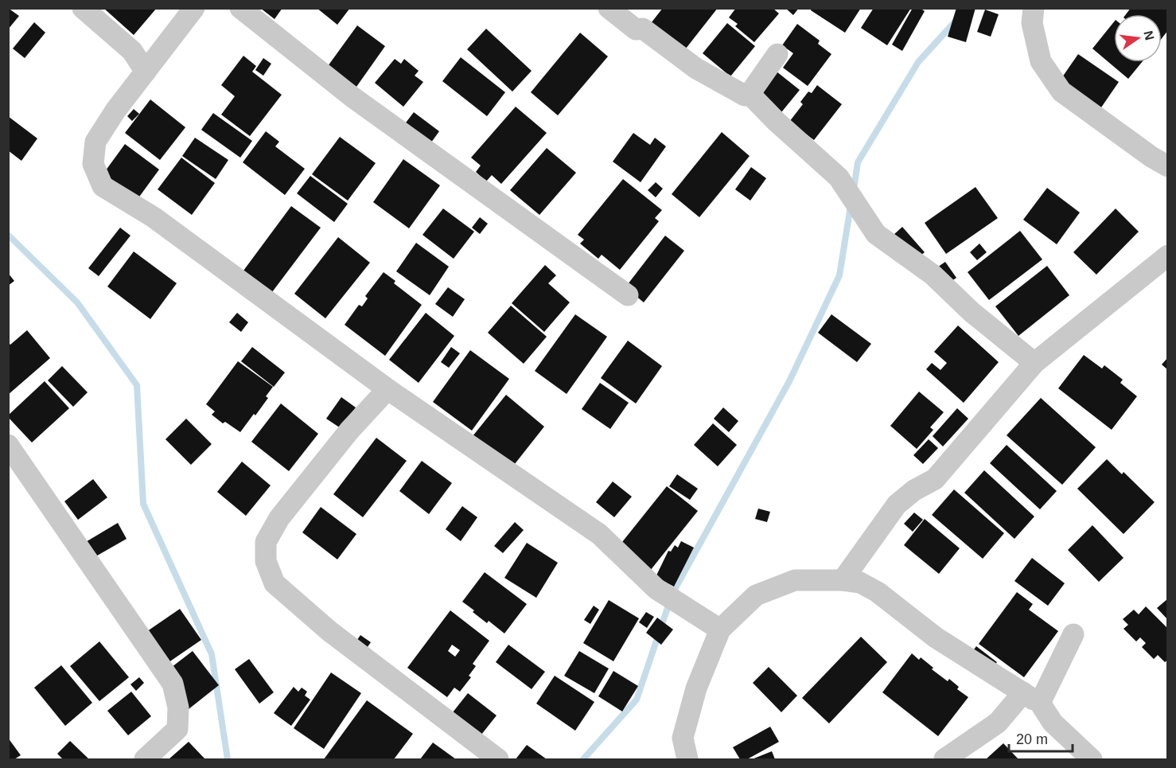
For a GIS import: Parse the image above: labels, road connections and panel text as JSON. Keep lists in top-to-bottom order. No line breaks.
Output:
{"scale_bar":"20 m","north":"right"}
